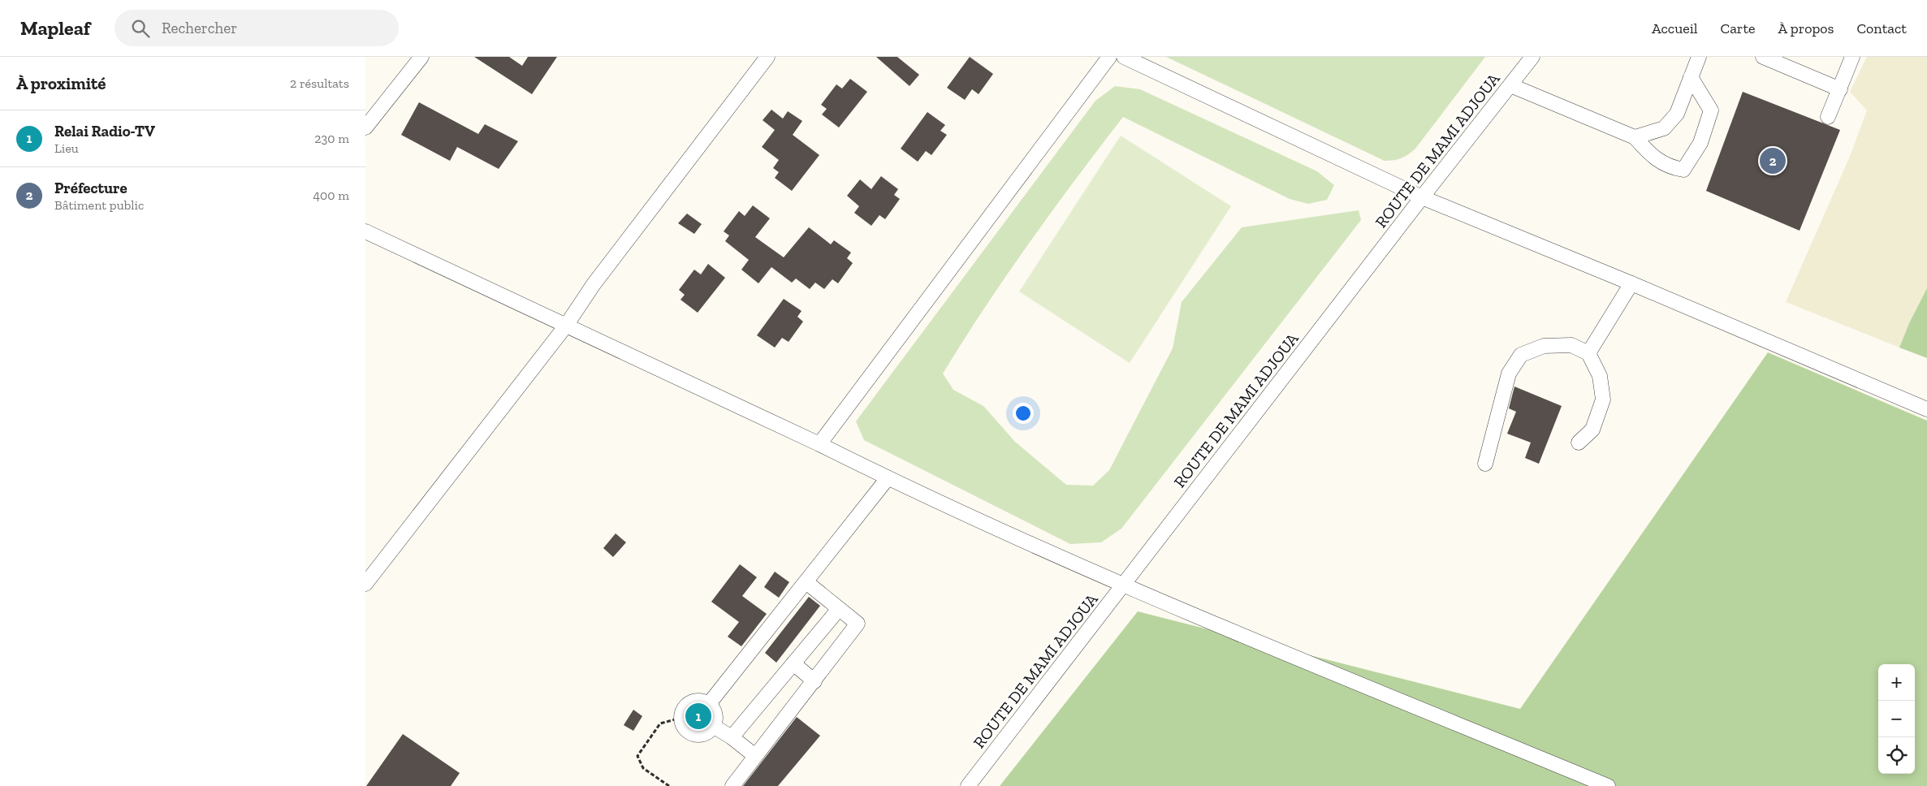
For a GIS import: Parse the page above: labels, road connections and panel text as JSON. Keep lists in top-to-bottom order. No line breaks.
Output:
{"streets":{"street":["ROUTE DE MAMI ADJOUA"]},"page":{"header":"Mapleaf","search":"Rechercher","nav":["Accueil","Carte","À propos","Contact"],"heading":["À proximité","2 résultats"],"list":[{"mark":"1","name":"Relai Radio-TV","note":"Lieu","value":"230 m"},{"mark":"2","name":"Préfecture","note":"Bâtiment public","value":"400 m"}],"pins":["2","1"],"map_buttons":["+","−"]}}
